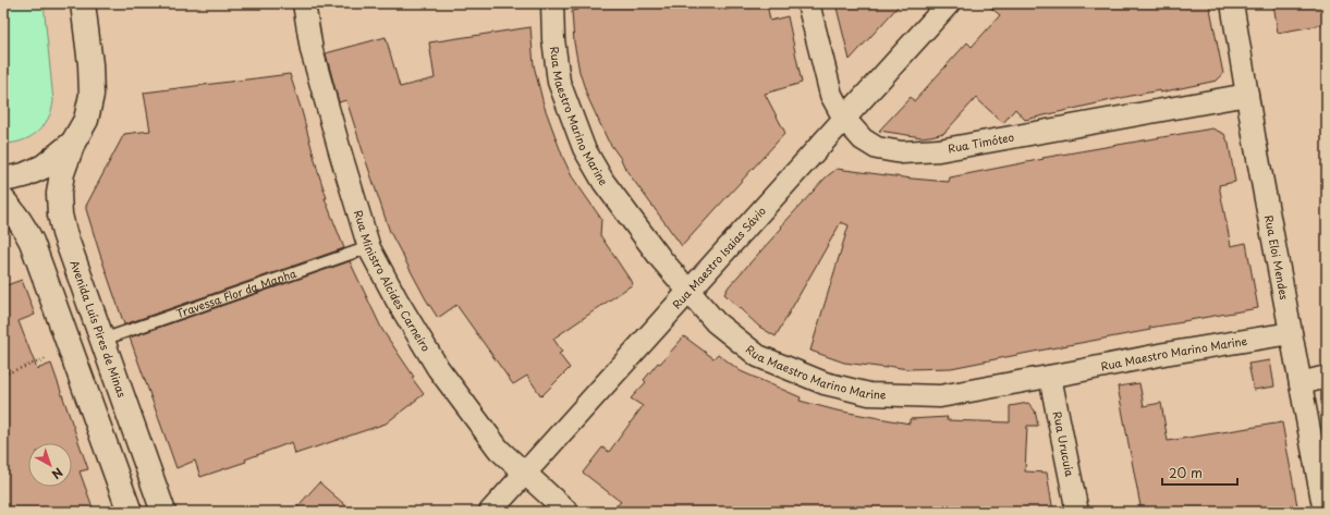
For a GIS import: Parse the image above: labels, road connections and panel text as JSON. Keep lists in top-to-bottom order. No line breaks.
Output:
{"streets":{"main road":["Avenida Luís Pires de Minas"],"street":["Rua Maestro Marino Marine","Rua Timóteo","Rua Maestro Isaias Sávio","Rua Eloi Mendes","Rua Ministro Alcides Carneiro","Rua Urucuia"],"lane":["Travessa Flor da Manha"]},"crossings":[["Rua Maestro Marino Marine","Rua Maestro Isaias Sávio"],["Rua Maestro Marino Marine","Rua Eloi Mendes"],["Rua Maestro Marino Marine","Rua Urucuia"],["Rua Timóteo","Rua Maestro Isaias Sávio"],["Rua Timóteo","Rua Eloi Mendes"],["Rua Maestro Isaias Sávio","Rua Ministro Alcides Carneiro"],["Rua Ministro Alcides Carneiro","Travessa Flor da Manha"],["Travessa Flor da Manha","Avenida Luís Pires de Minas"]],"scale_bar":"20 m","north":"bottom right"}
